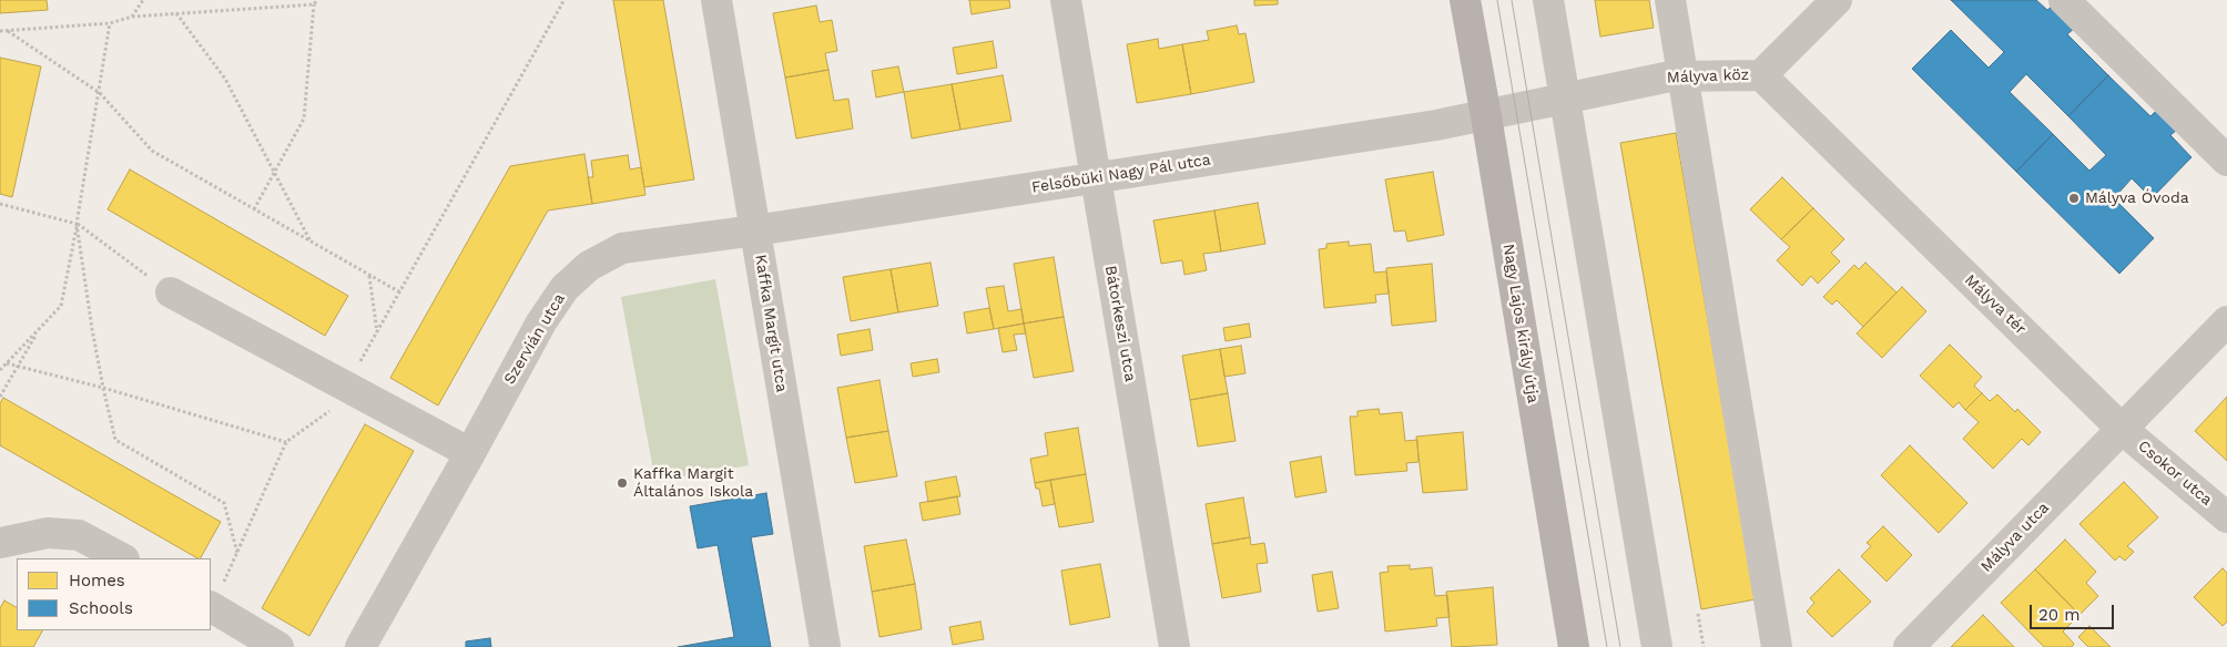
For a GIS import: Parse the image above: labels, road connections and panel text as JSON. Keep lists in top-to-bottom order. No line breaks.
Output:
{"streets":{"main road":["Nagy Lajos király útja"],"street":["Mályva köz","Felsőbüki Nagy Pál utca","Mályva tér","Kaffka Margit utca","Bátorkeszi utca","Szervián utca","Csokor utca","Mályva utca"]},"crossings":[["Mályva köz","Felsőbüki Nagy Pál utca"],["Mályva köz","Mályva tér"],["Mályva köz","Nagy Lajos király útja"],["Felsőbüki Nagy Pál utca","Kaffka Margit utca"],["Felsőbüki Nagy Pál utca","Bátorkeszi utca"],["Felsőbüki Nagy Pál utca","Nagy Lajos király útja"],["Felsőbüki Nagy Pál utca","Szervián utca"],["Mályva tér","Csokor utca"],["Mályva tér","Mályva utca"],["Kaffka Margit utca","Szervián utca"],["Csokor utca","Mályva utca"]],"places":["Mályva Óvoda","Kaffka Margit Általános Iskola"],"legend":["Homes","Schools"],"scale_bar":"20 m"}
